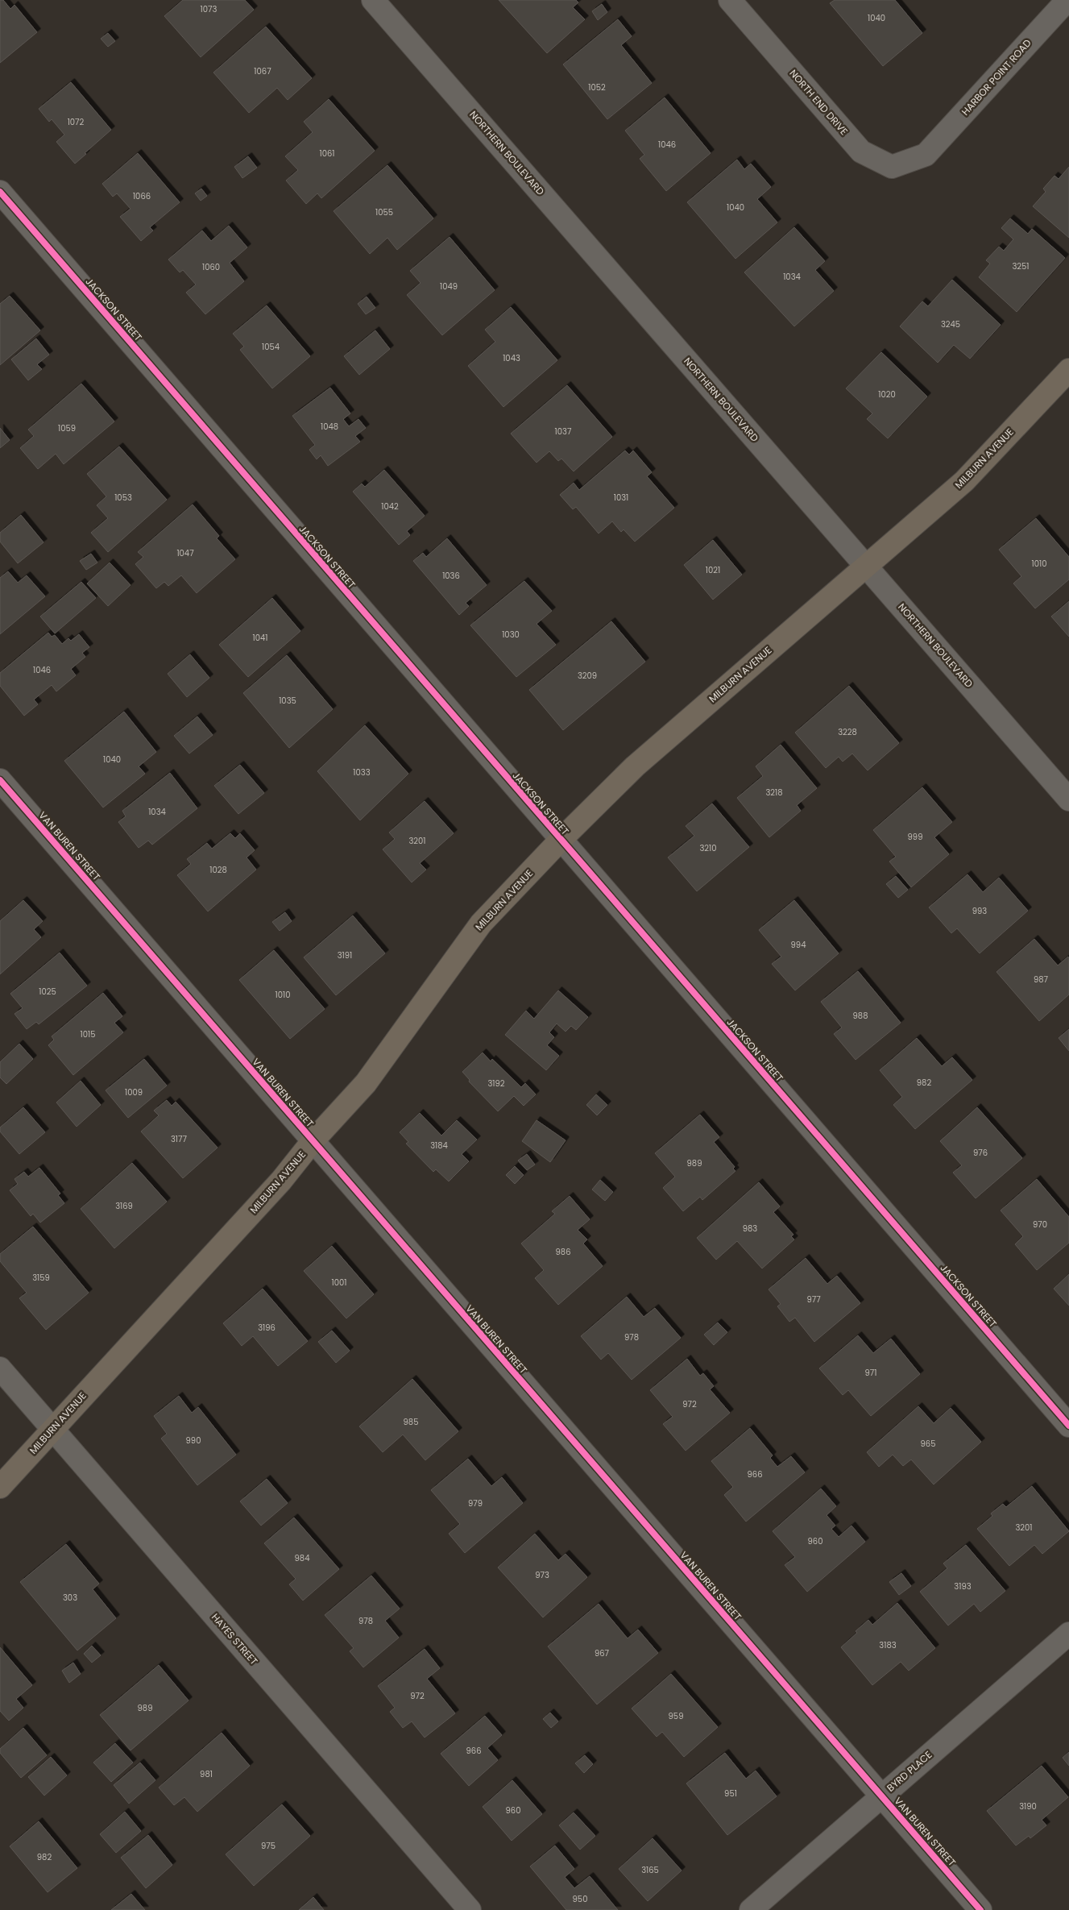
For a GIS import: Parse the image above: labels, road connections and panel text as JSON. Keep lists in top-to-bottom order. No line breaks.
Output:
{"streets":{"main road":["MILBURN AVENUE"],"street":["HARBOR POINT ROAD","NORTH END DRIVE","NORTHERN BOULEVARD","JACKSON STREET","VAN BUREN STREET","HAYES STREET","BYRD PLACE"]},"crossings":[["HARBOR POINT ROAD","NORTH END DRIVE"],["NORTHERN BOULEVARD","MILBURN AVENUE"],["JACKSON STREET","MILBURN AVENUE"],["MILBURN AVENUE","VAN BUREN STREET"],["MILBURN AVENUE","HAYES STREET"],["VAN BUREN STREET","BYRD PLACE"]],"house_numbers":["1073","1040","1067","1052","1072","1046","1061","1066","1040","1055","3251","1060","1034","1049","3245","1054","1043","1020","1048","1059","1037","1053","1031","1042","1047","1010","1021","1036","1030","1041","1046","3209","1035","3228","1040","1033","3218","1034","999","3201","3210","1028","993","994","3191","987","1025","1010","988","1015","982","3192","1009","3177","3184","976","989","3169","970","983","986","3159","1001","977","3196","978","971","972","985","990","965","966","979","3201","960","984","973","3193","303","978","3183","967","972","989","959","966","981","951","3190","960","975","982","3165","950"]}
